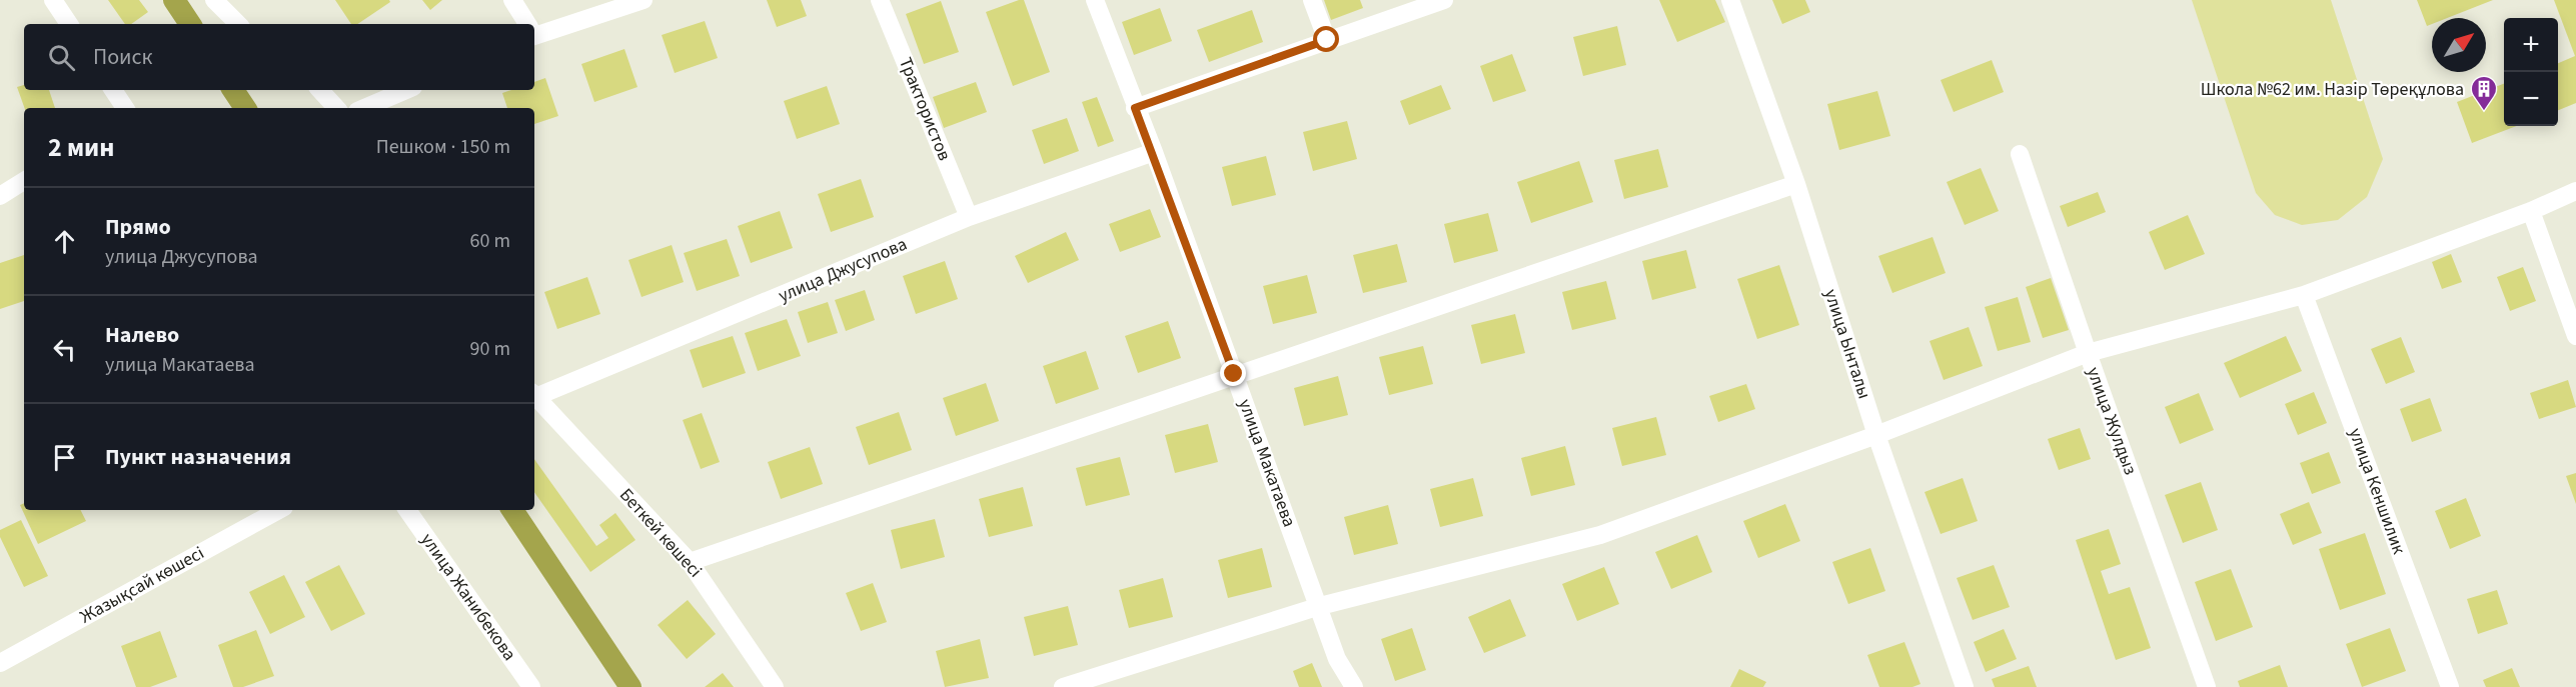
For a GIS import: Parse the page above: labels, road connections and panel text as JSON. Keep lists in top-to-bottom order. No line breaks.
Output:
{"streets":{"street":["Трактористов","улица Джусупова","улица Ынталы","улица Жулдыз","улица Макатаева","улица Кеншилик","Беткей көшесі","Жазықсай көшесі","улица Жанибекова"]},"crossings":[["Трактористов","улица Джусупова"],["улица Джусупова","улица Макатаева"]],"places":{"building":["Школа №62 им. Назір Төреқұлова"]},"north":"top right","page":{"map_buttons":["+","−"],"search":"Поиск","heading":["2 мин","Пешком · 150 m"],"list":[["Прямо","улица Джусупова","60 m"],["Налево","улица Макатаева","90 m"],"Пункт назначения"]}}
